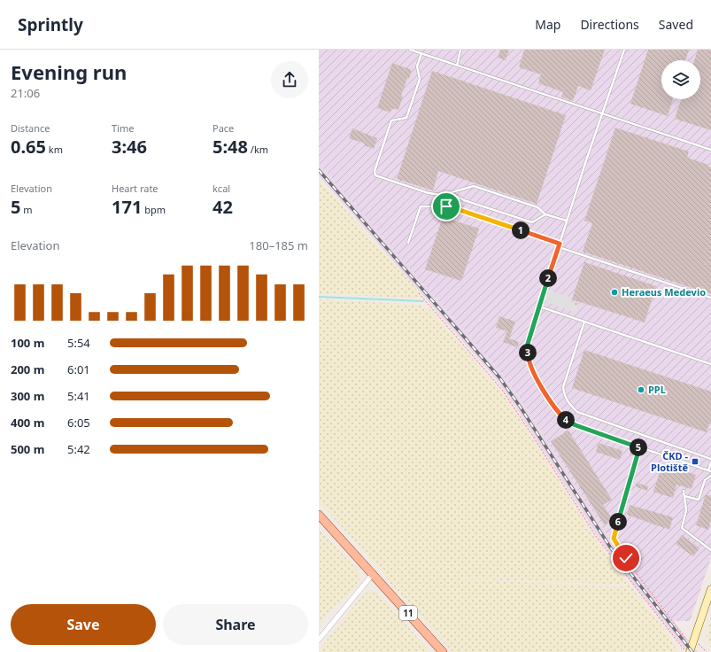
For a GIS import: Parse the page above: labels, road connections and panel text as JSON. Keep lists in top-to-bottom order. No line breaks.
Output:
{"streets":{"main road":["11"]},"places":{"other":["Heraeus Medevio","PPL"],"transit":["ČKD - Plotiště"]},"page":{"header":"Sprintly","nav":["Map","Directions","Saved"],"heading":["Evening run","21:06"],"stats":[["Distance","0.65 km"],["Time","3:46"],["Pace","5:48 /km"],["Elevation","5 m"],["Heart rate","171 bpm"],["kcal","42"]],"pins":["1","2","3","4","5","6"],"chart":["Elevation","180–185 m"],"list":[{"name":"100 m","note":"5:54"},{"name":"200 m","note":"6:01"},{"name":"300 m","note":"5:41"},{"name":"400 m","note":"6:05"},{"name":"500 m","note":"5:42"}],"buttons":["Save","Share"]}}
